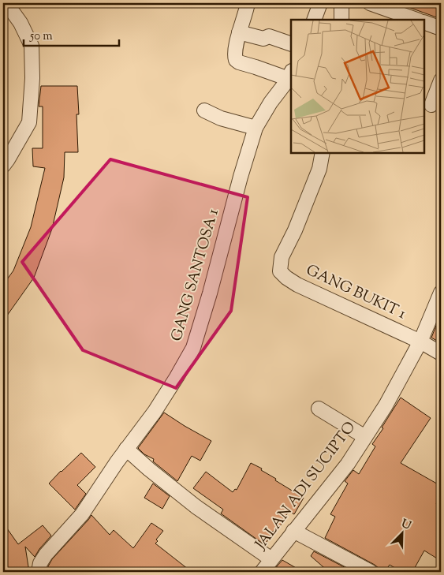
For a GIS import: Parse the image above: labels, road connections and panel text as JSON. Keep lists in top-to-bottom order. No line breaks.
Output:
{"streets":{"street":["GANG SANTOSA 1","GANG BUKIT 1","JALAN ADI SUCIPTO"]},"crossings":[["GANG BUKIT 1","JALAN ADI SUCIPTO"]],"scale_bar":"50 m","north":"top right"}
